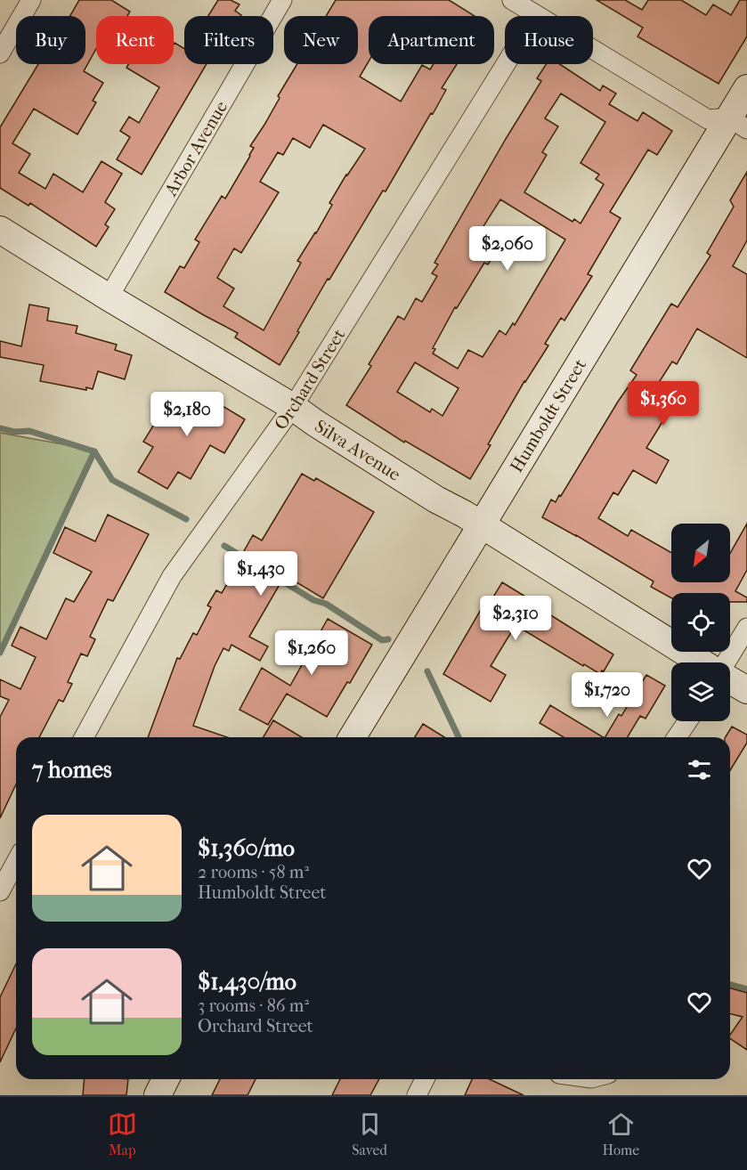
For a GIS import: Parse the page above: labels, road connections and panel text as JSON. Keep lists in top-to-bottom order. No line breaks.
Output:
{"streets":{"street":["Arbor Avenue","Orchard Street","Humboldt Street","Silva Avenue"]},"crossings":[["Arbor Avenue","Silva Avenue"],["Orchard Street","Silva Avenue"],["Humboldt Street","Silva Avenue"]],"north":"bottom left","page":{"chip":["Buy","Rent","Filters","New","Apartment","House"],"price":["$2,060","$1,360","$2,180","$1,430","$2,310","$1,260","$1,720"],"heading":"7 homes","list":[{"name":"$1,360/mo","note":"2 rooms · 58 m² · Humboldt Street"},{"name":"$1,430/mo","note":"3 rooms · 86 m² · Orchard Street"}],"tabs":["Map","Saved","Home"]}}
